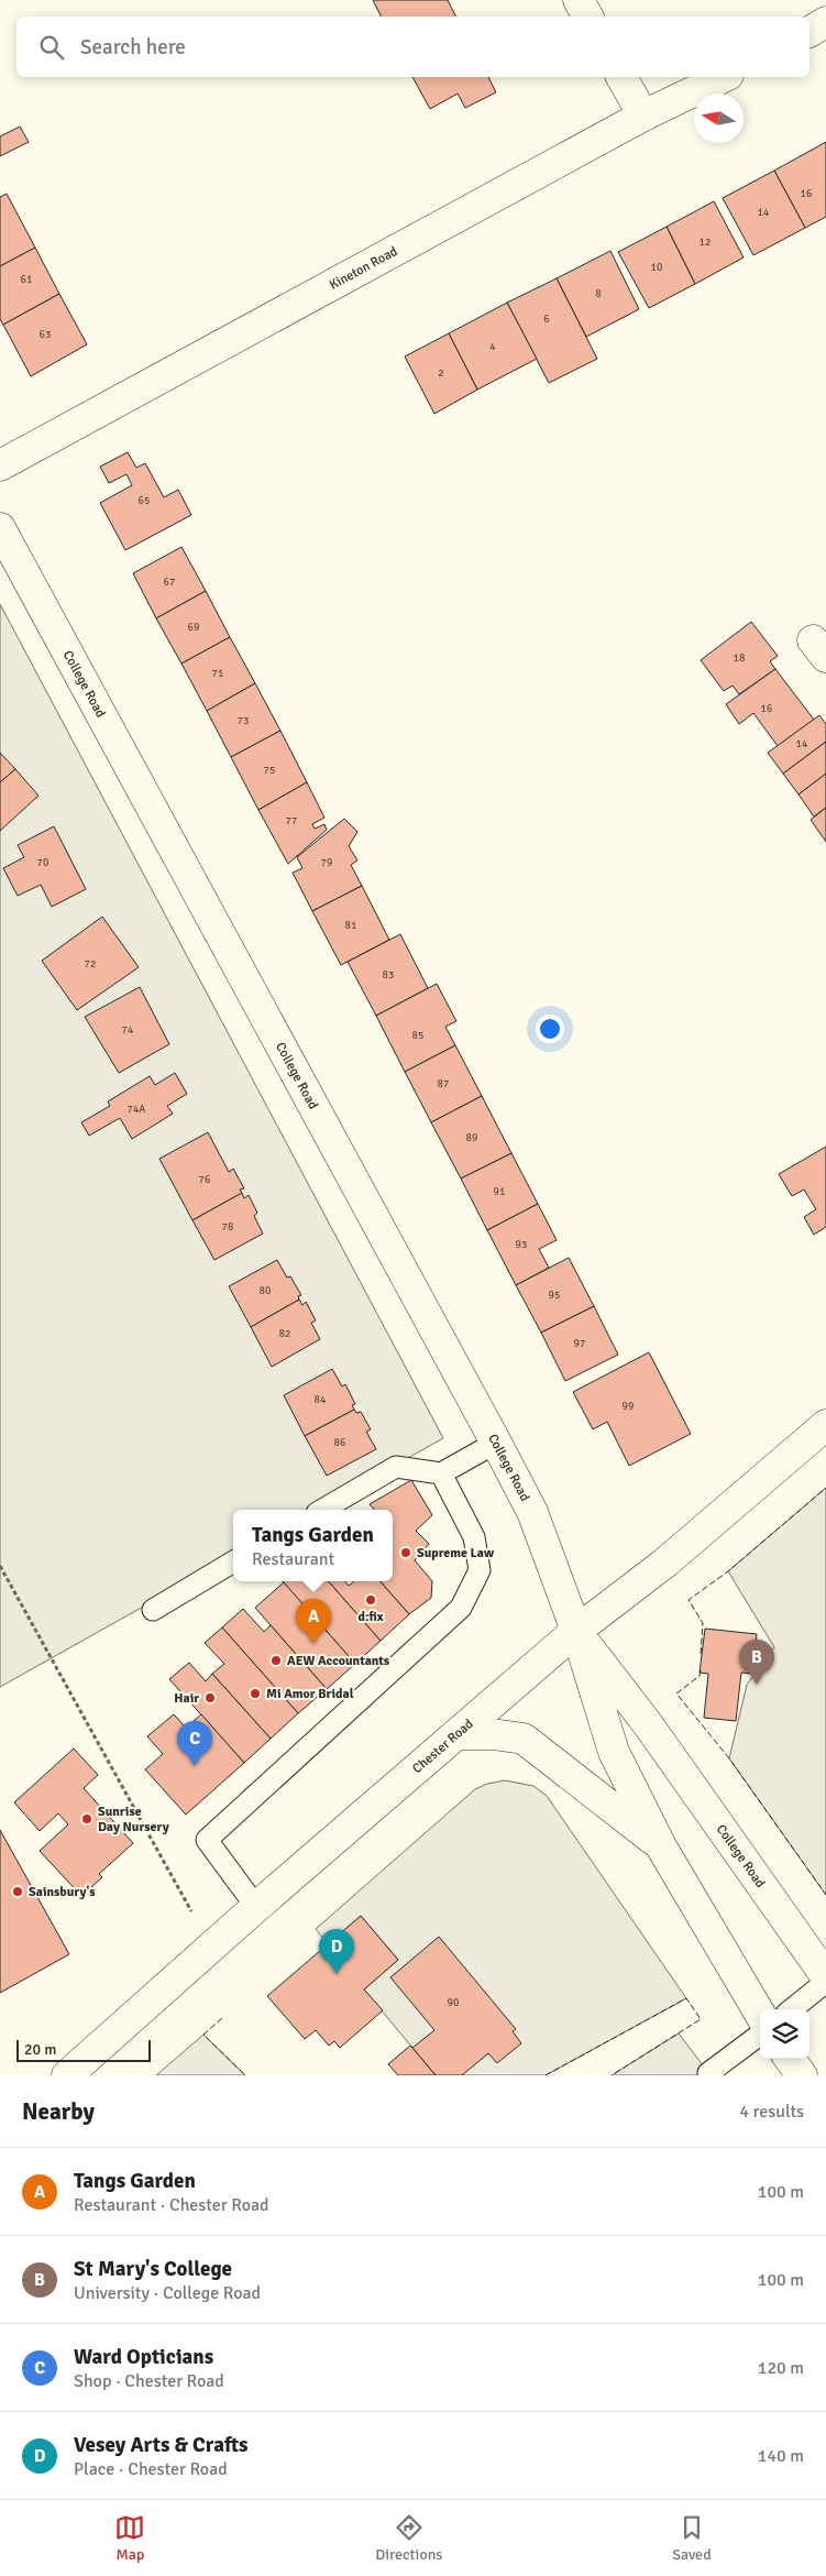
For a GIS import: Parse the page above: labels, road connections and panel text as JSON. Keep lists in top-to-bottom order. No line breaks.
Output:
{"streets":{"main road":["Kineton Road","College Road","Chester Road"]},"crossings":[["College Road","Chester Road"]],"places":["Supreme Law","d:fix","AEW Accountants","Mi Amor Bridal","Hair","Sunrise Day Nursery","Sainsbury's"],"house_numbers":["16","14","12","10","61","8","6","63","4","2","65","67","69","18","71","16","73","14","75","77","70","79","81","72","83","74","85","87","74A","89","76","91","78","93","80","95","82","97","84","99","86","90"],"scale_bar":"20 m","north":"left","page":{"search":"Search here","popup":["Tangs Garden","Restaurant"],"pins":["A","B","C","D"],"scale":"20 m","heading":["Nearby","4 results"],"list":[{"mark":"A","name":"Tangs Garden","note":"Restaurant · Chester Road","value":"100 m"},{"mark":"B","name":"St Mary's College","note":"University · College Road","value":"100 m"},{"mark":"C","name":"Ward Opticians","note":"Shop · Chester Road","value":"120 m"},{"mark":"D","name":"Vesey Arts & Crafts","note":"Place · Chester Road","value":"140 m"}],"nav":["Map","Directions","Saved"]}}
